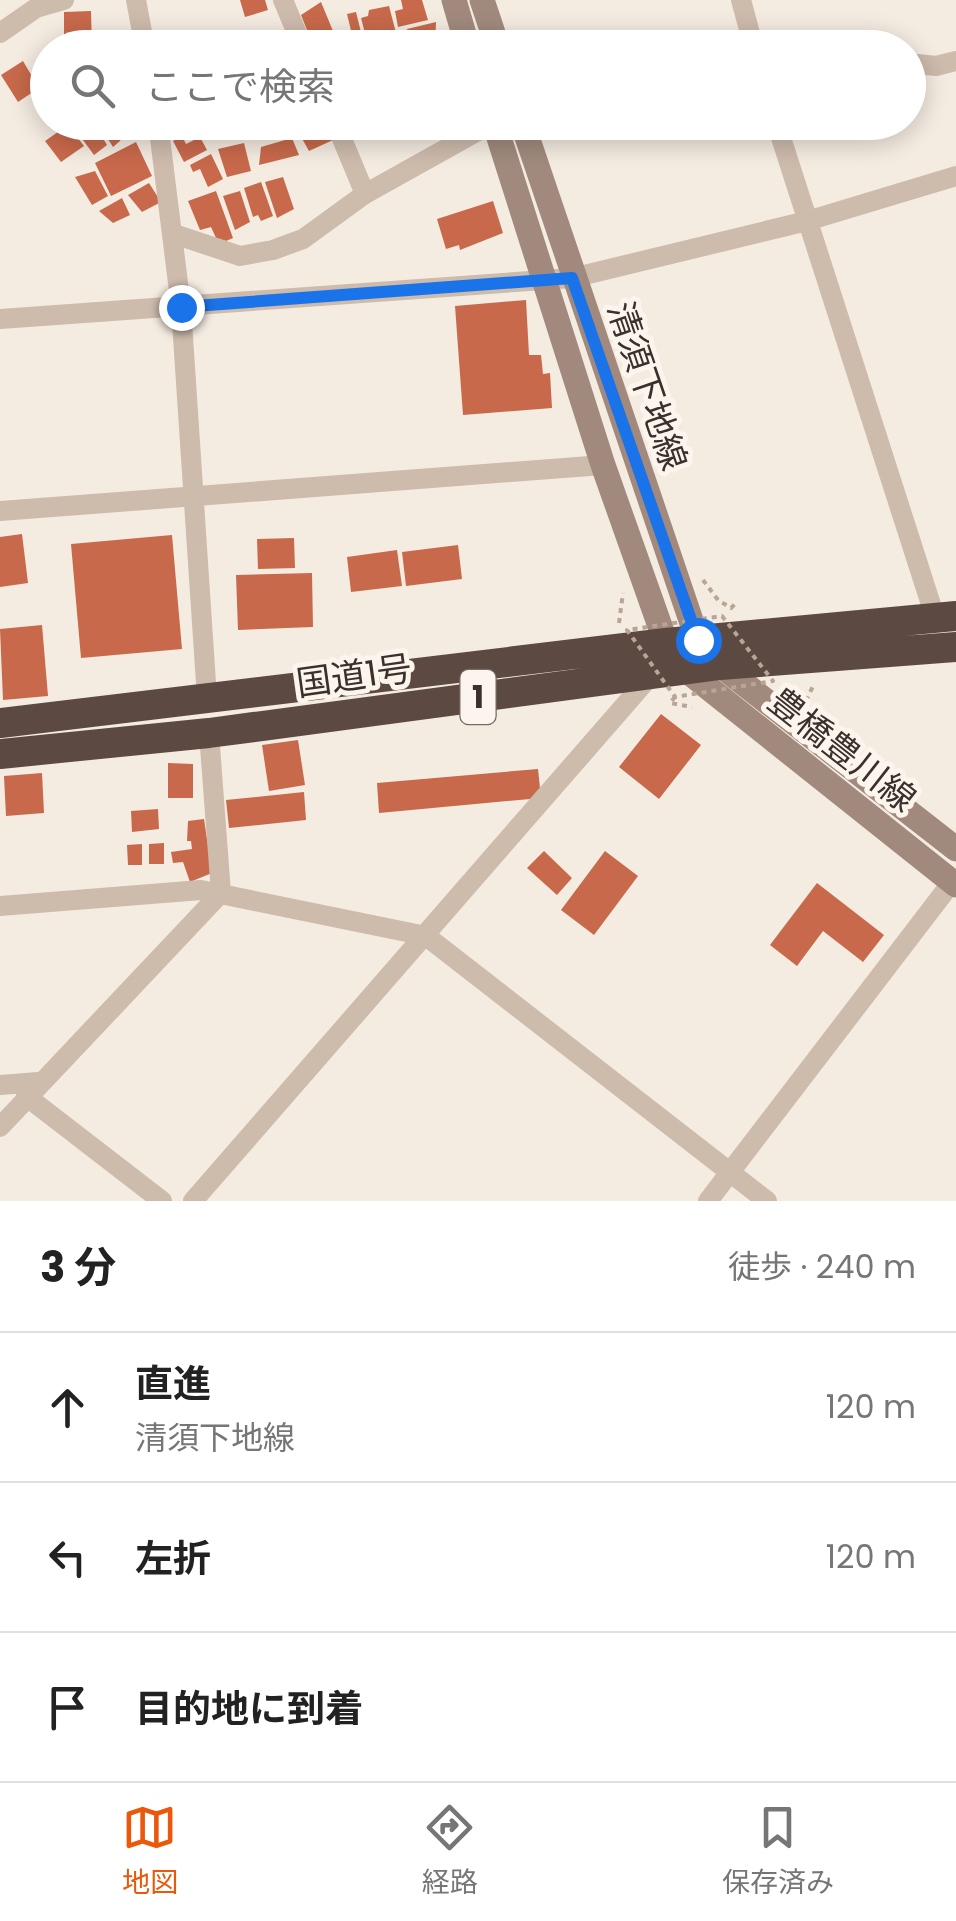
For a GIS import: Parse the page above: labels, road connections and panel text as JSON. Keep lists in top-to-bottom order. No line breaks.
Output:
{"streets":{"highway":["国道1号","1"],"main road":["清須下地線","豊橋豊川線"]},"crossings":[["清須下地線","国道1号"],["清須下地線","豊橋豊川線"],["国道1号","豊橋豊川線"]],"page":{"search":"ここで検索","heading":["3 分","徒歩 · 240 m"],"list":[["直進","清須下地線","120 m"],["左折","120 m"],"目的地に到着"],"nav":["地図","経路","保存済み"]}}
